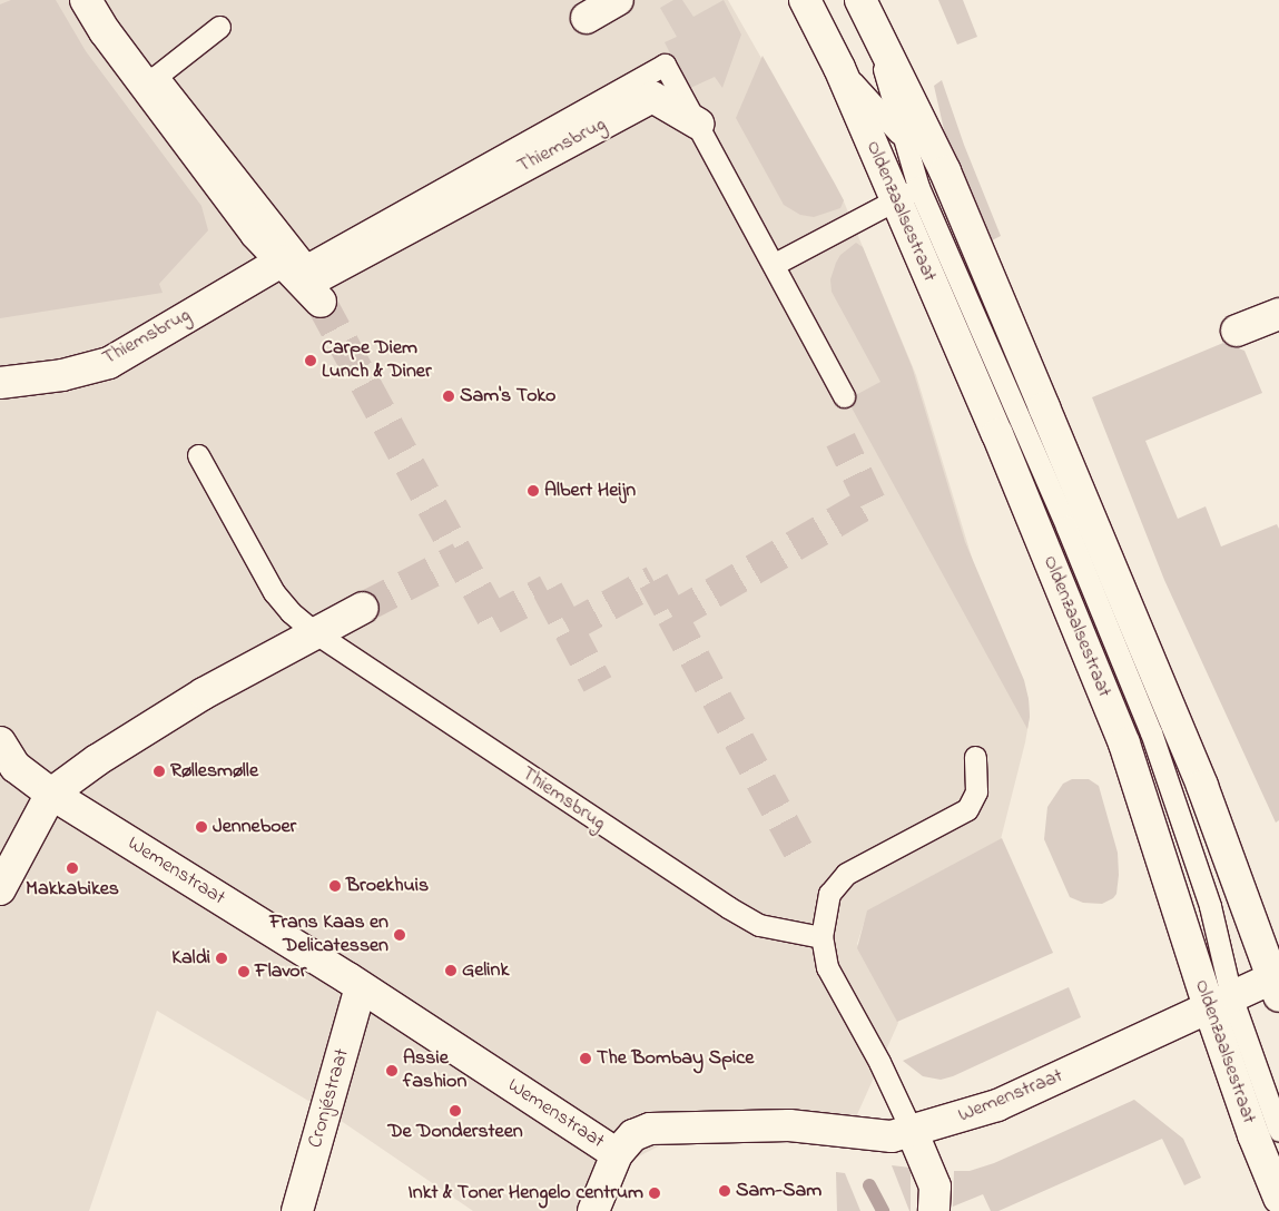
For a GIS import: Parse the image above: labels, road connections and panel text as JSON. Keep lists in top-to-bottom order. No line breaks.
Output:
{"streets":{"street":["Thiemsbrug","Oldenzaalsestraat","Wemenstraat","Cronjéstraat"]},"crossings":[["Oldenzaalsestraat","Wemenstraat"],["Wemenstraat","Cronjéstraat"]],"places":["Carpe Diem Lunch & Diner","Sam's Toko","Albert Heijn","Røllesmølle","Jenneboer","Makkabikes","Broekhuis","Frans Kaas en Delicatessen","Kaldi","Gelink","Flavor","The Bombay Spice","Assie fashion","De Dondersteen","Sam-Sam","Inkt & Toner Hengelo centrum"]}
